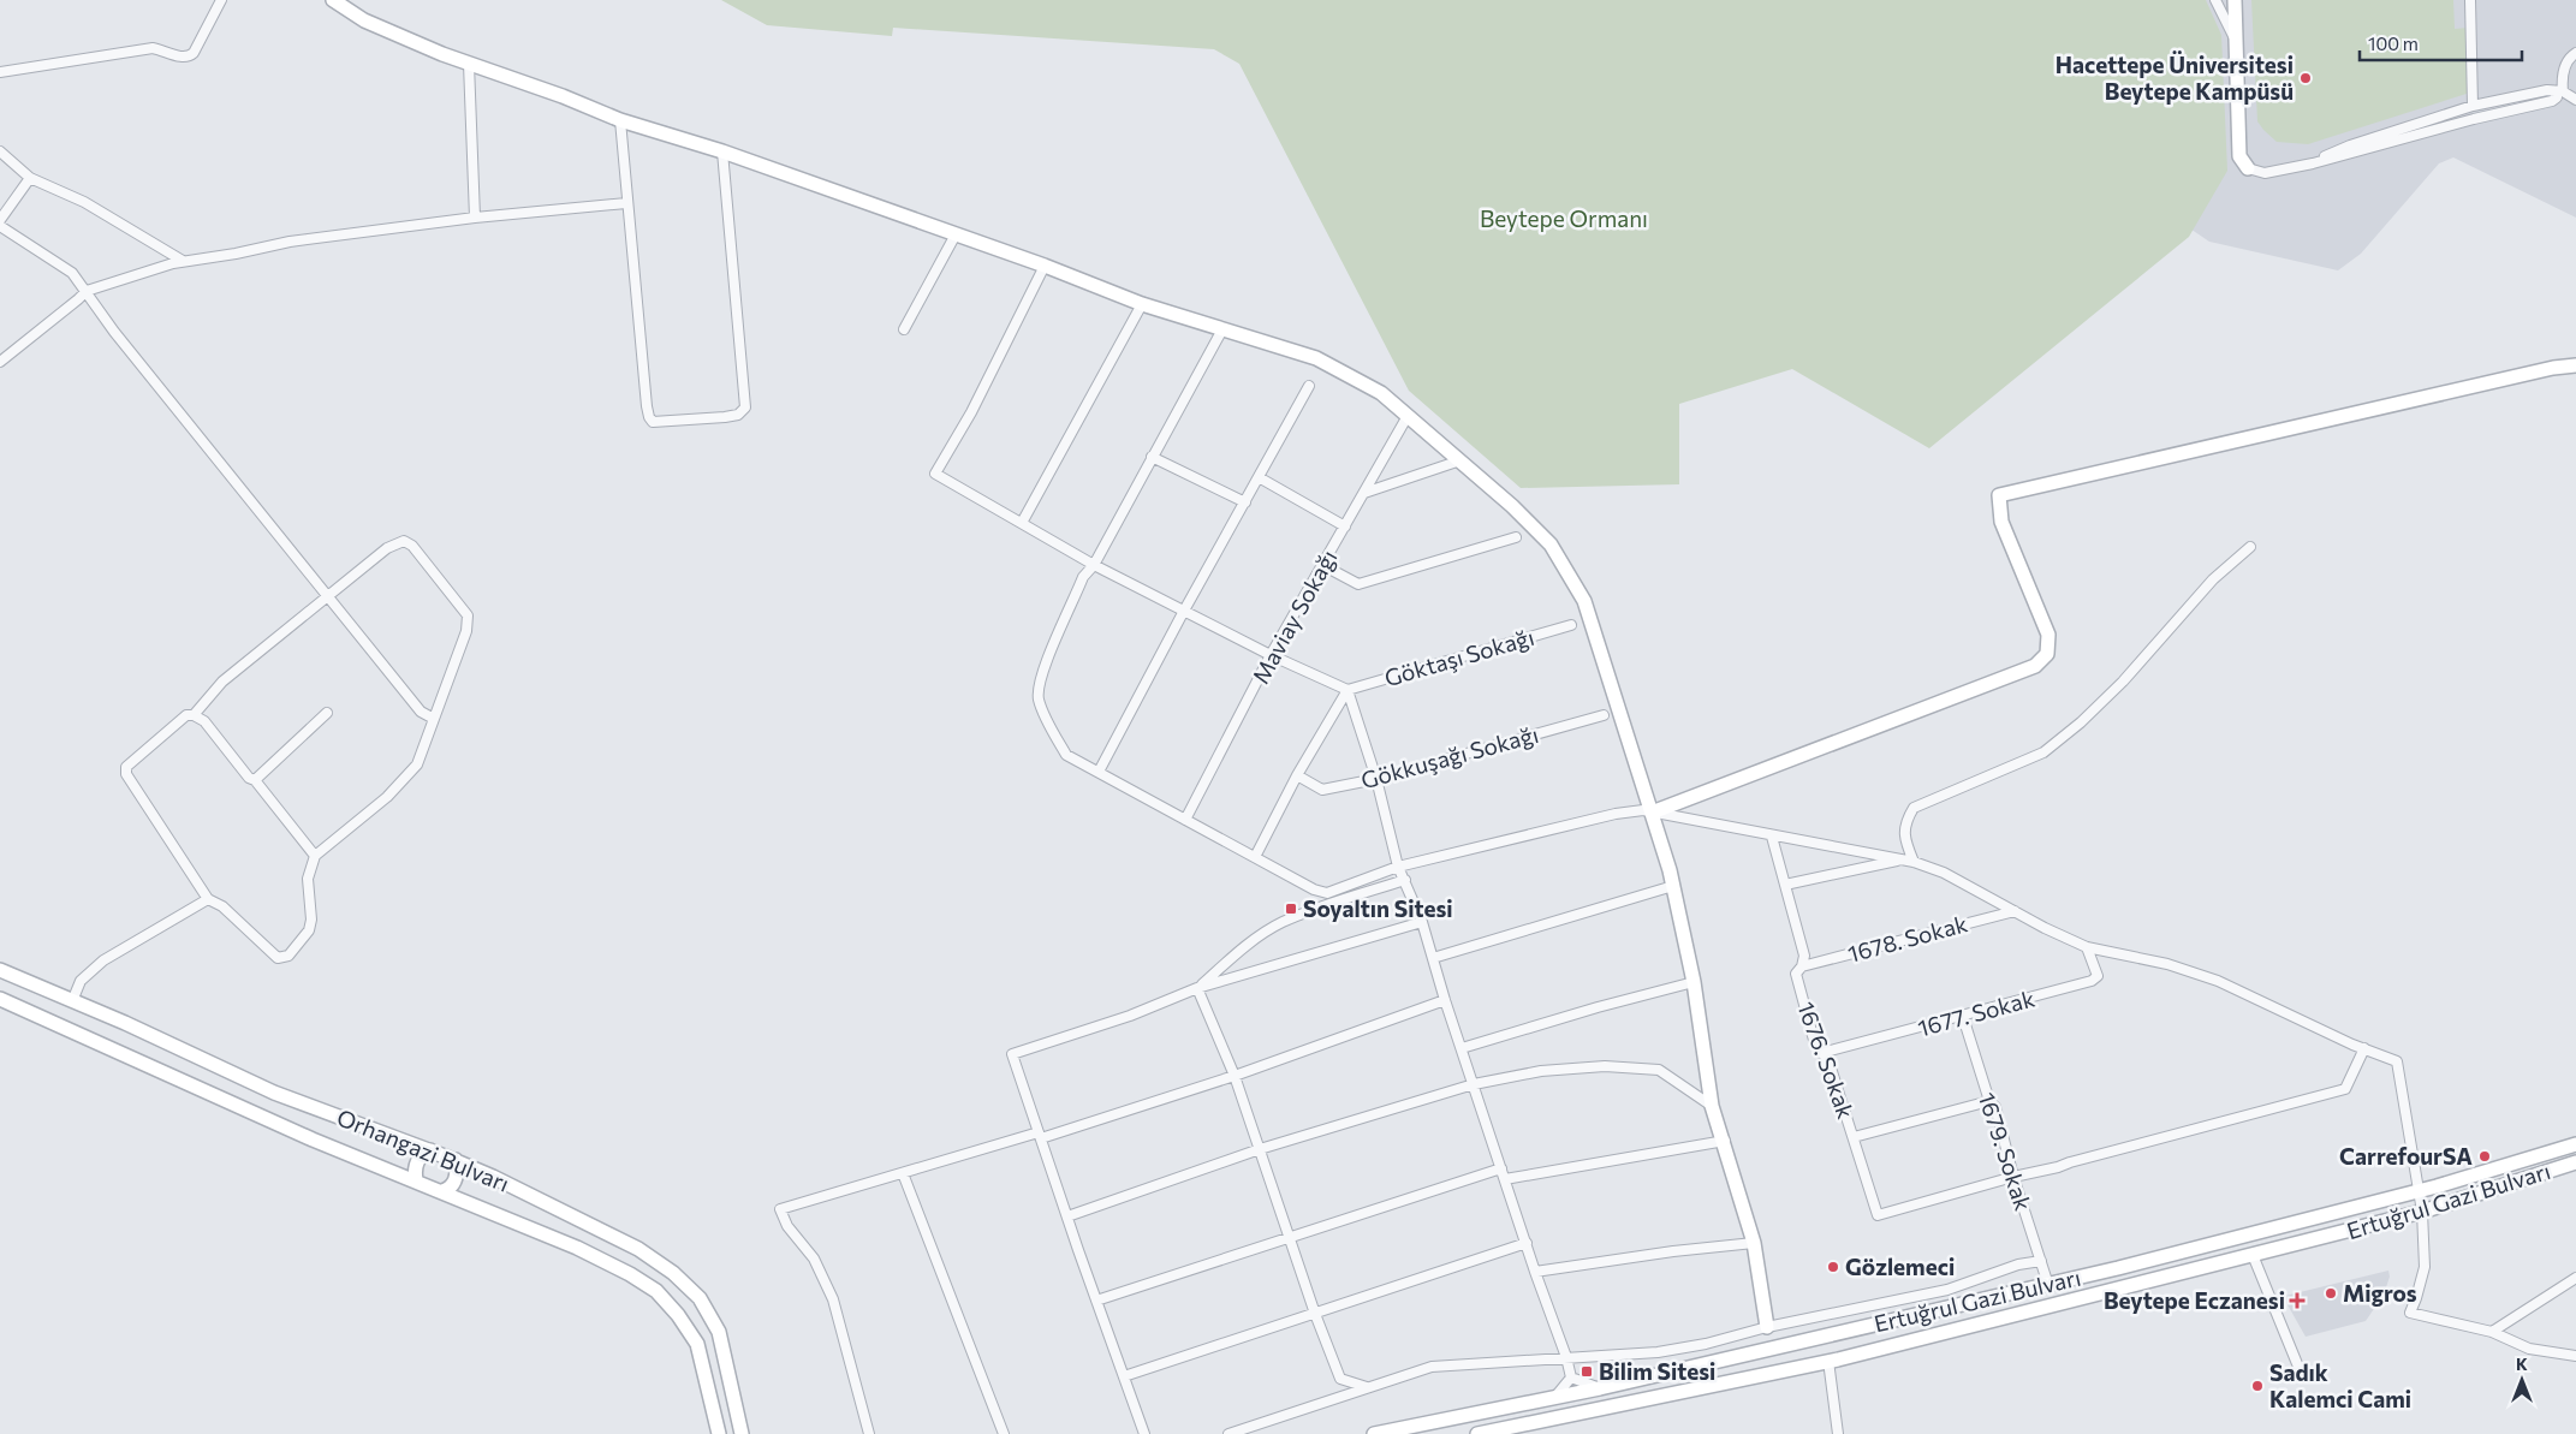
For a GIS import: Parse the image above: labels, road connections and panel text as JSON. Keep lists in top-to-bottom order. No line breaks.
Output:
{"streets":{"main road":["Orhangazi Bulvarı","Ertuğrul Gazi Bulvarı"],"street":["Maviay Sokağı","Göktaşı Sokağı","Gökkuşağı Sokağı","1678. Sokak","1677. Sokak","1676. Sokak","1679. Sokak"]},"crossings":[["1678. Sokak","1676. Sokak"],["1677. Sokak","1676. Sokak"],["1677. Sokak","1679. Sokak"],["1676. Sokak","1679. Sokak"],["1679. Sokak","Ertuğrul Gazi Bulvarı"]],"parks":["Beytepe Ormanı"],"places":{"other":["Hacettepe Üniversitesi Beytepe Kampüsü","CarrefourSA","Gözlemeci","Migros","Sadık Kalemci Cami"],"transit":["Soyaltın Sitesi","Bilim Sitesi"],"health":["Beytepe Eczanesi"]},"scale_bar":"100 m","north":"top"}
